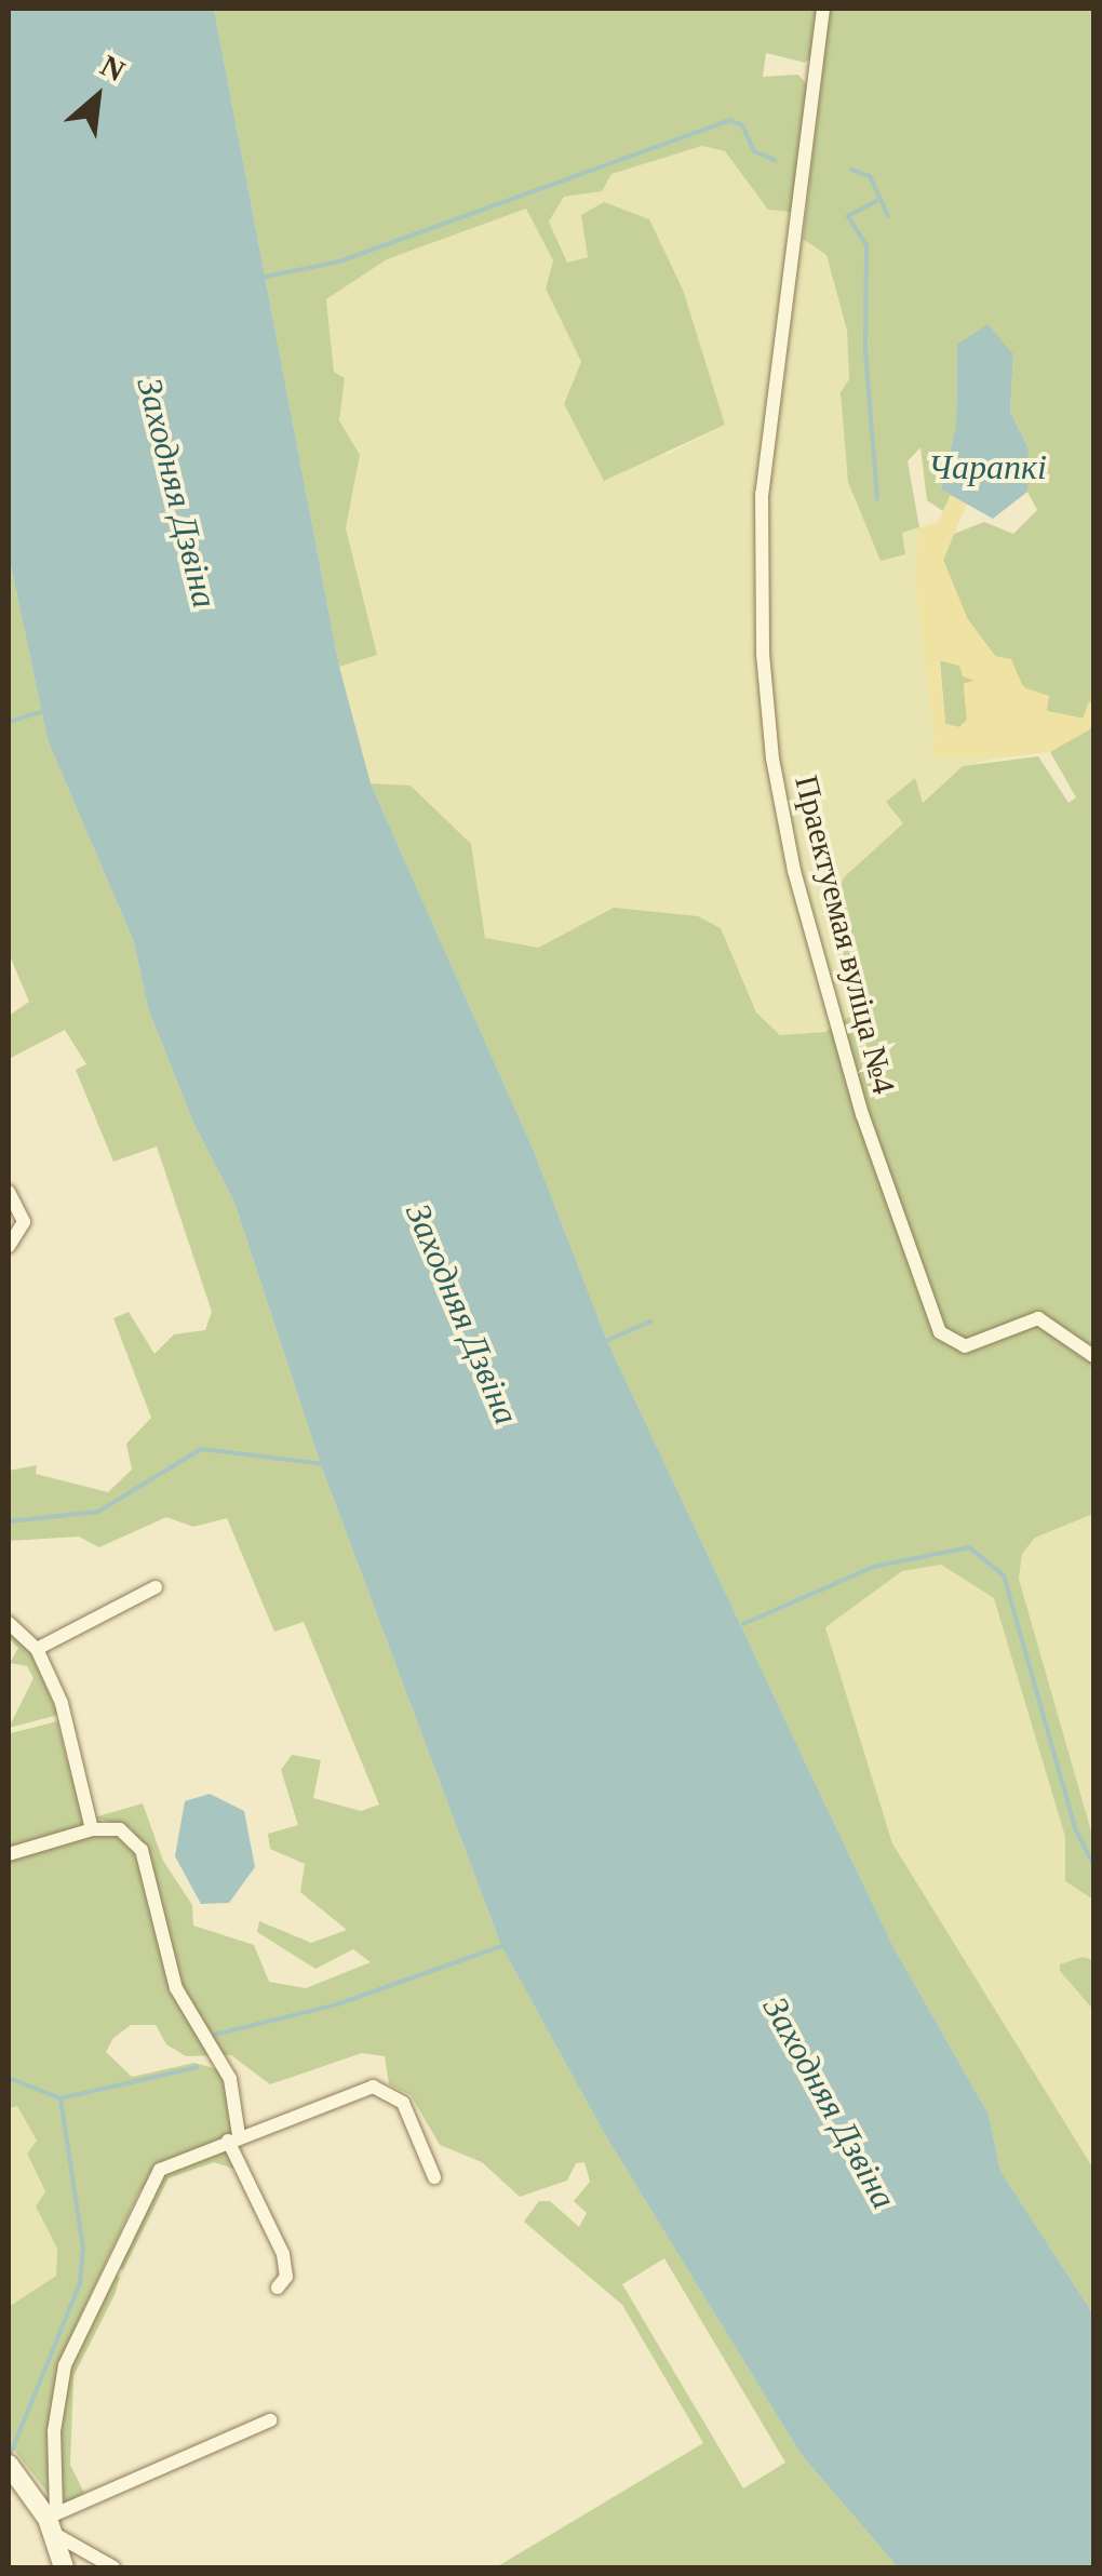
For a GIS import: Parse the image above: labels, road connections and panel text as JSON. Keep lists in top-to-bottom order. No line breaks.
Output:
{"streets":{"street":["Праектуемая вуліца №4"]},"water":["Чарапкі","Заходняя Дзвіна"],"north":"top right"}
